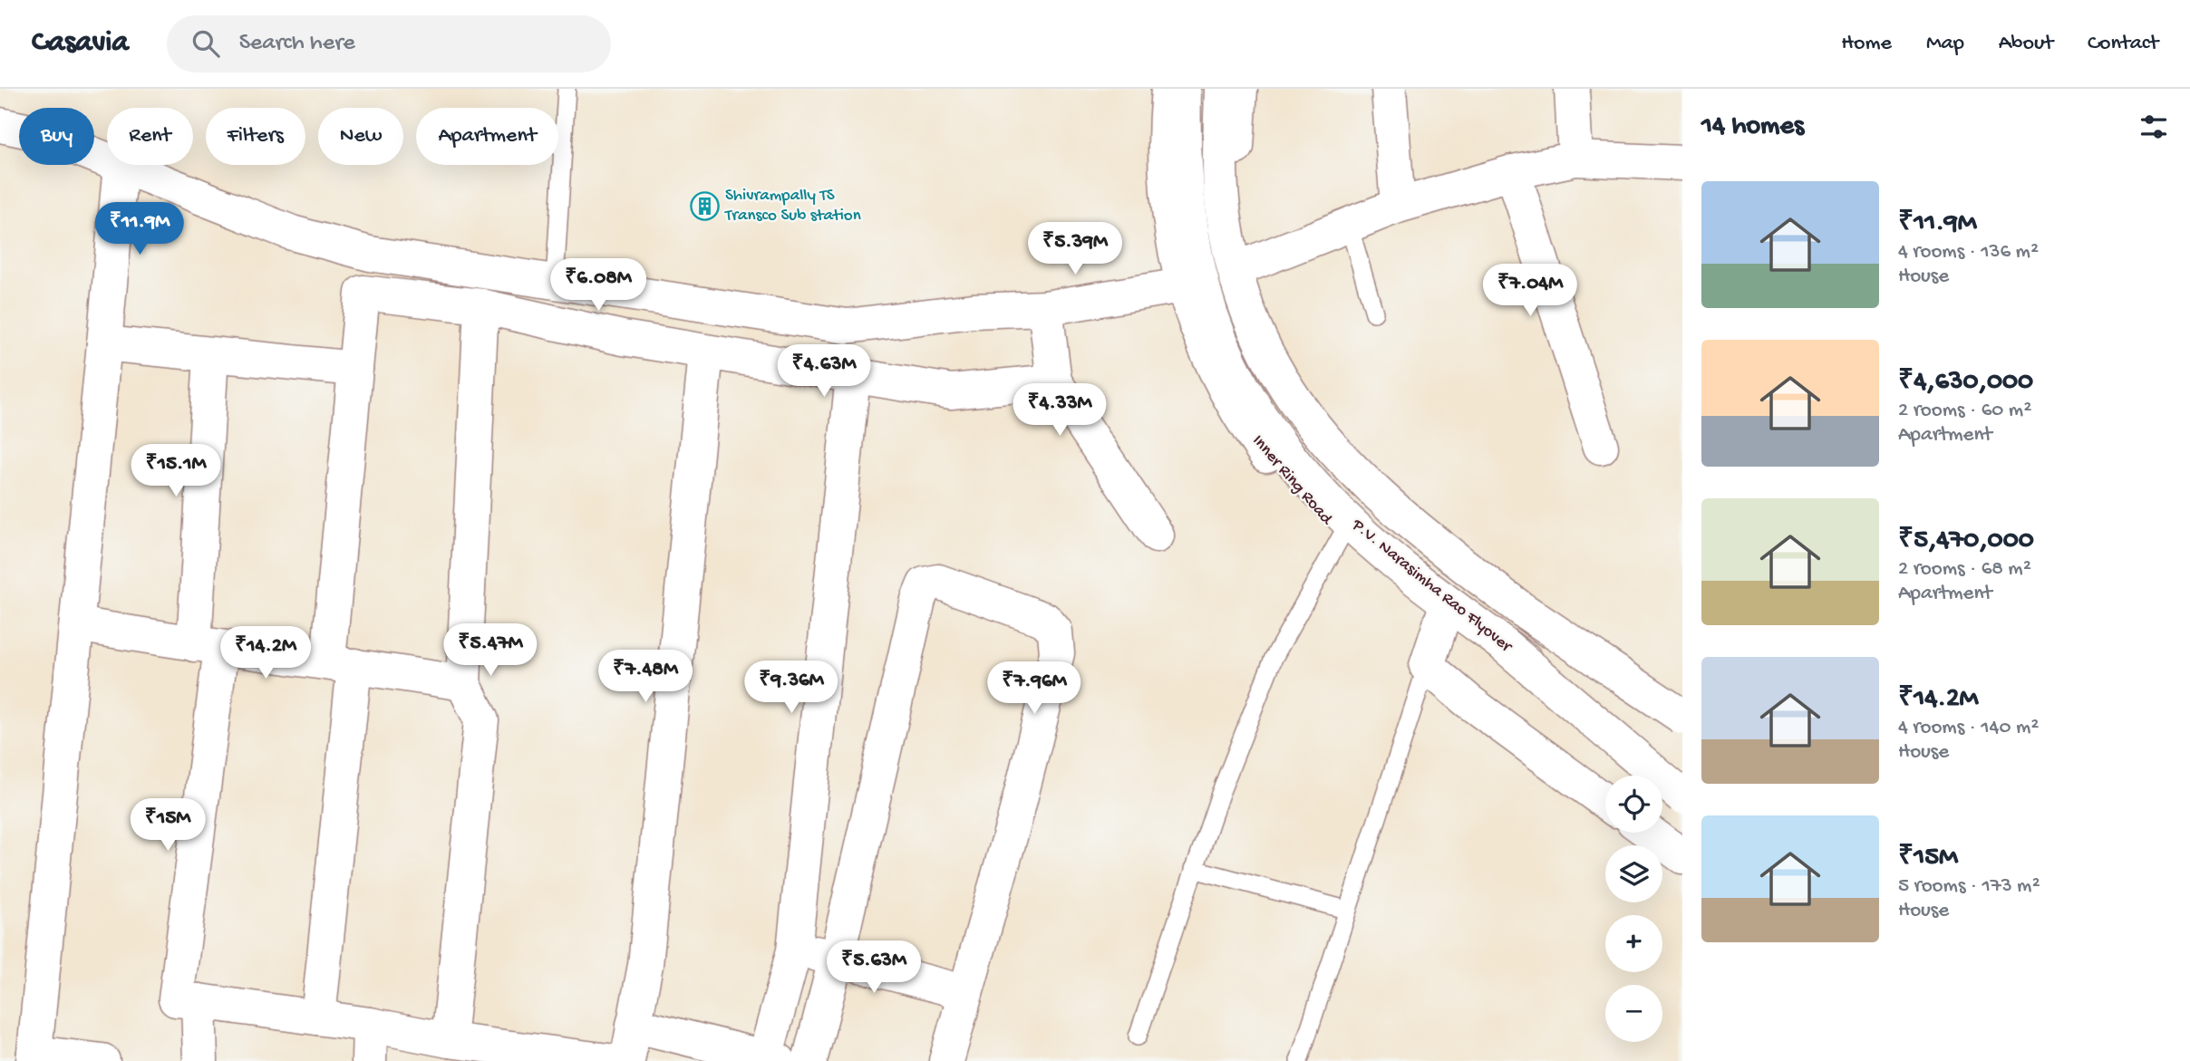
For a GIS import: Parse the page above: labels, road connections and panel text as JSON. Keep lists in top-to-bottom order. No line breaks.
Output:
{"streets":{"main road":["Inner Ring Road","P.V. Narasimha Rao Flyover"]},"places":{"building":["Shivrampally TS Transco Sub station"]},"page":{"header":"Casavia","search":"Search here","nav":["Home","Map","About","Contact"],"heading":"14 homes","chip":["Buy","Rent","Filters","New","Apartment"],"list":[{"name":"₹11.9M","note":"4 rooms · 136 m² · House"},{"name":"₹4,630,000","note":"2 rooms · 60 m² · Apartment"},{"name":"₹5,470,000","note":"2 rooms · 68 m² · Apartment"},{"name":"₹14.2M","note":"4 rooms · 140 m² · House"},{"name":"₹15M","note":"5 rooms · 173 m² · House"}],"price":["₹11.9M","₹5.39M","₹6.08M","₹7.04M","₹4.63M","₹4.33M","₹15.1M","₹5.47M","₹14.2M","₹7.48M","₹9.36M","₹7.96M","₹15M","₹5.63M"],"map_buttons":["+","−"]}}
